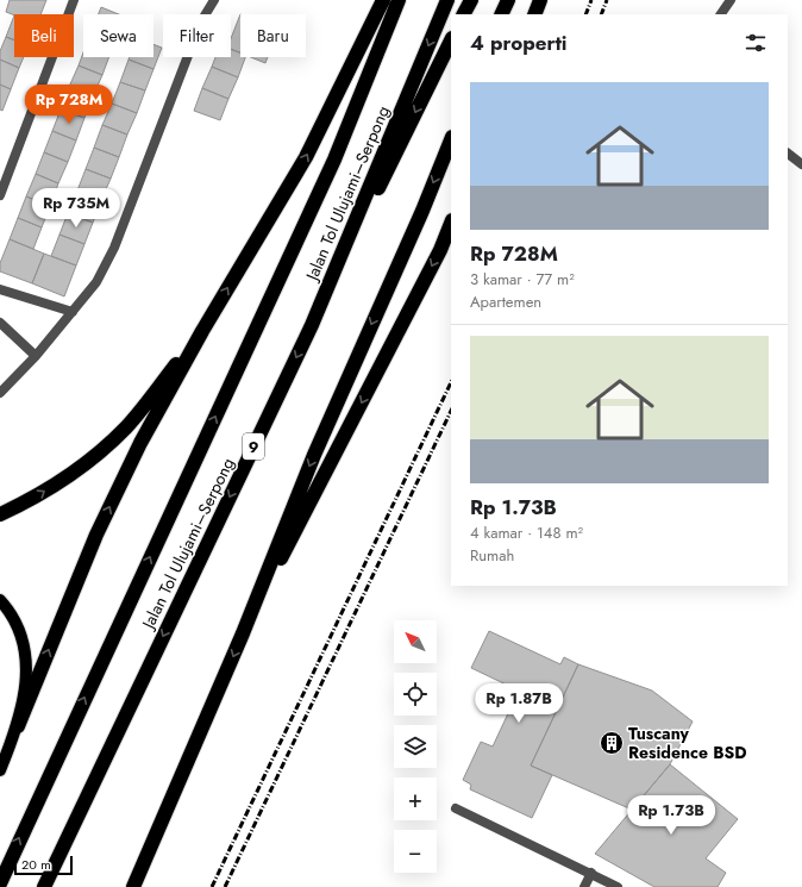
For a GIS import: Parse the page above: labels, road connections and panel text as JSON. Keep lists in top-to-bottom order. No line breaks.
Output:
{"streets":{"highway":["Jalan Tol Ulujami–Serpong","9"]},"places":{"building":["Tuscany Residence BSD"]},"scale_bar":"20 m","north":"top left","page":{"chip":["Beli","Sewa","Filter","Baru"],"heading":"4 properti","list":[{"name":"Rp 728M","note":"3 kamar · 77 m² · Apartemen"},{"name":"Rp 1.73B","note":"4 kamar · 148 m² · Rumah"}],"price":["Rp 728M","Rp 735M","Rp 1.87B","Rp 1.73B"],"map_buttons":["+","−"],"scale":"20 m"}}
